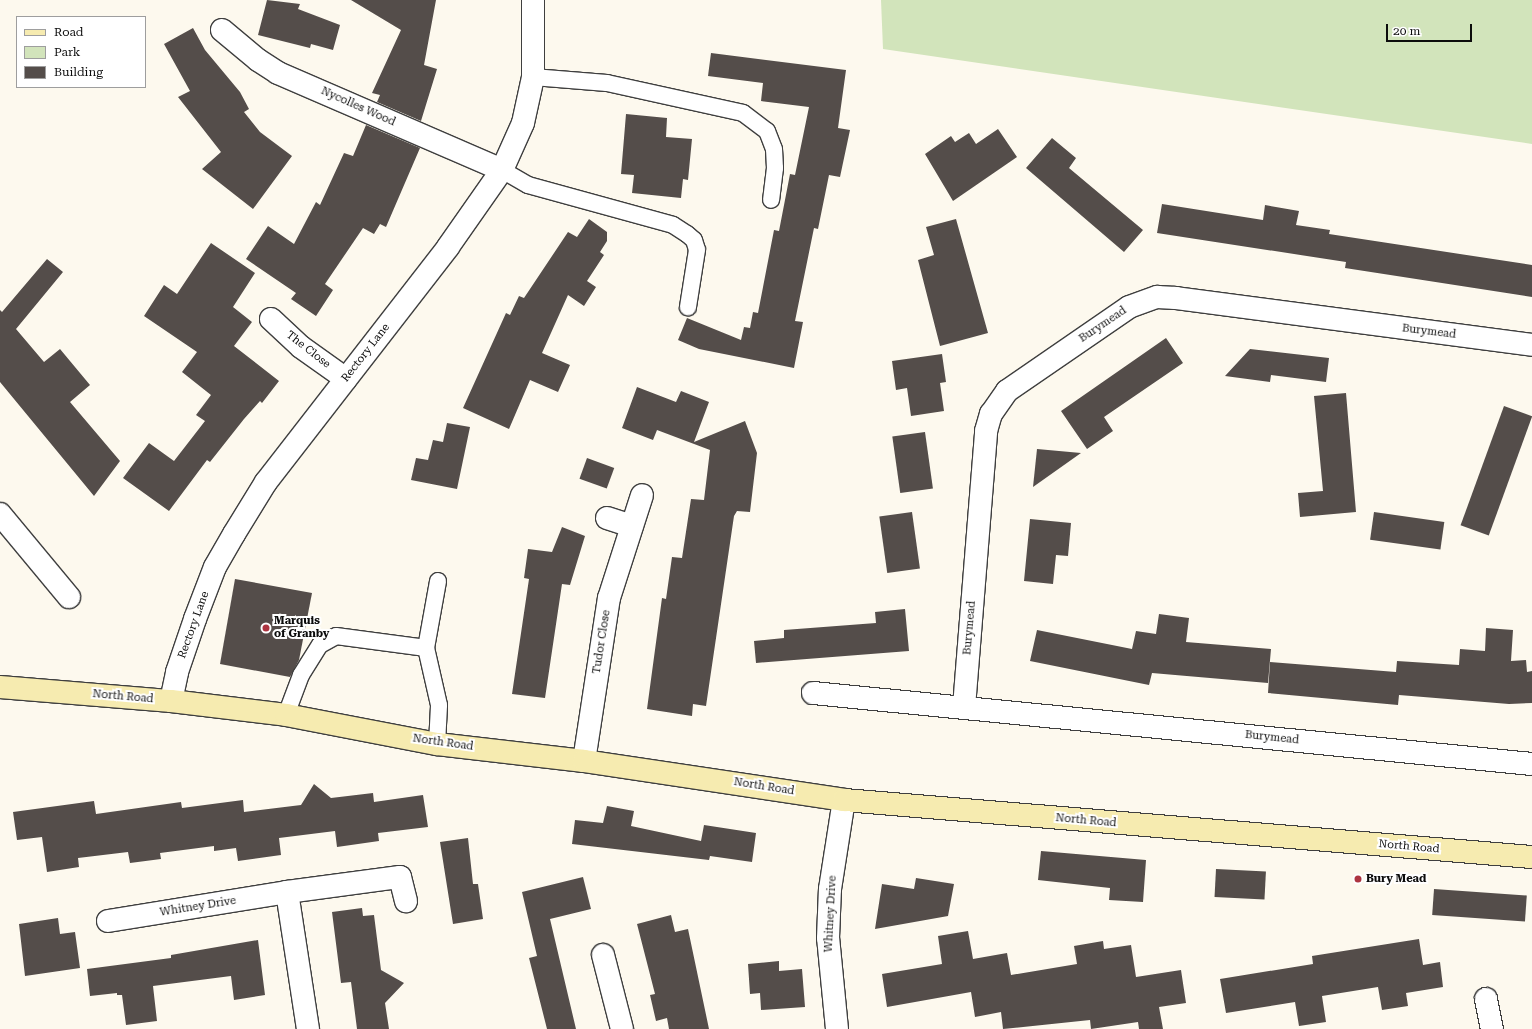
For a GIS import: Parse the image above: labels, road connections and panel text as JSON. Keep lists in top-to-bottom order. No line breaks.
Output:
{"streets":{"main road":["North Road"],"street":["Nycolles Wood","Burymead","The Close","Rectory Lane","Tudor Close","Whitney Drive"]},"crossings":[["Nycolles Wood","Rectory Lane"],["The Close","Rectory Lane"],["Rectory Lane","North Road"],["Tudor Close","North Road"],["North Road","Whitney Drive"]],"places":["Marquis of Granby","Bury Mead"],"legend":["Road","Park","Building"],"scale_bar":"20 m"}
